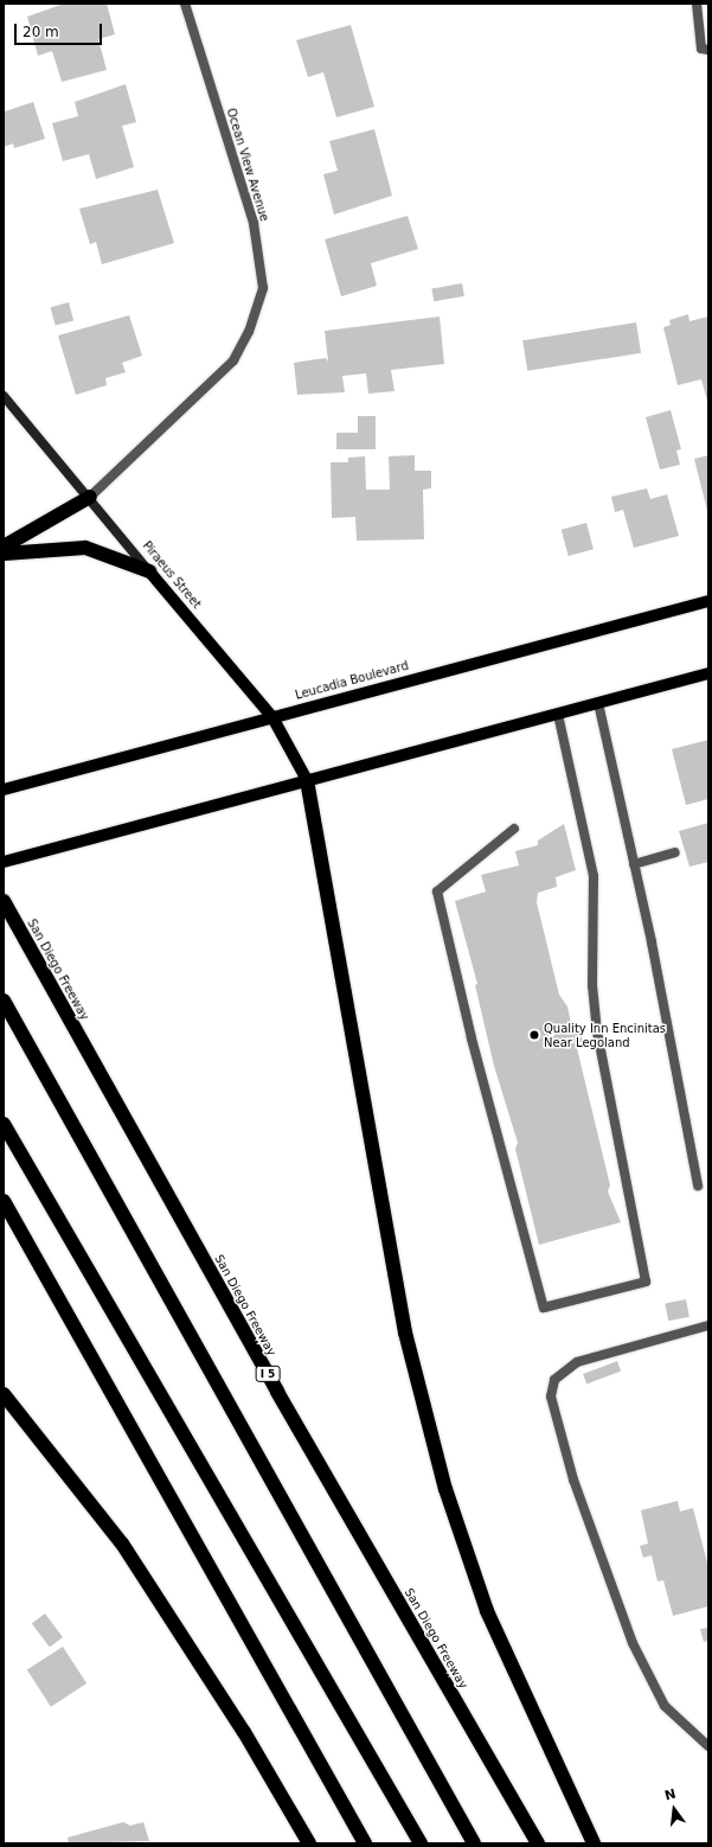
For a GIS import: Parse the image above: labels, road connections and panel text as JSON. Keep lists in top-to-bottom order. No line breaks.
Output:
{"streets":{"highway":["San Diego Freeway","I 5"],"main road":["Piraeus Street","Leucadia Boulevard"],"street":["Ocean View Avenue"]},"crossings":[["Ocean View Avenue","Piraeus Street"],["Piraeus Street","Leucadia Boulevard"]],"places":["Quality Inn Encinitas Near Legoland"],"scale_bar":"20 m","north":"top"}
